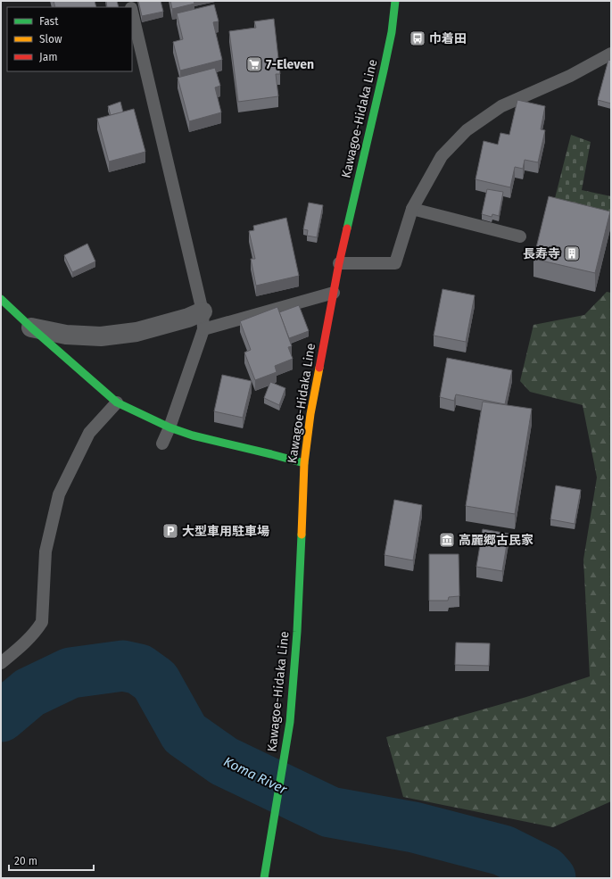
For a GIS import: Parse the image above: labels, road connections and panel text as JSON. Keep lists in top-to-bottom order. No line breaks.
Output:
{"streets":{"main road":["Kawagoe-Hidaka Line"]},"water":["Koma River"],"places":{"bus stop":["巾着田"],"supermarket":["7-Eleven"],"building":["長寿寺"],"parking":["大型車用駐車場"],"museum":["高麗郷古民家"]},"legend":["Fast","Slow","Jam"],"scale_bar":"20 m"}
